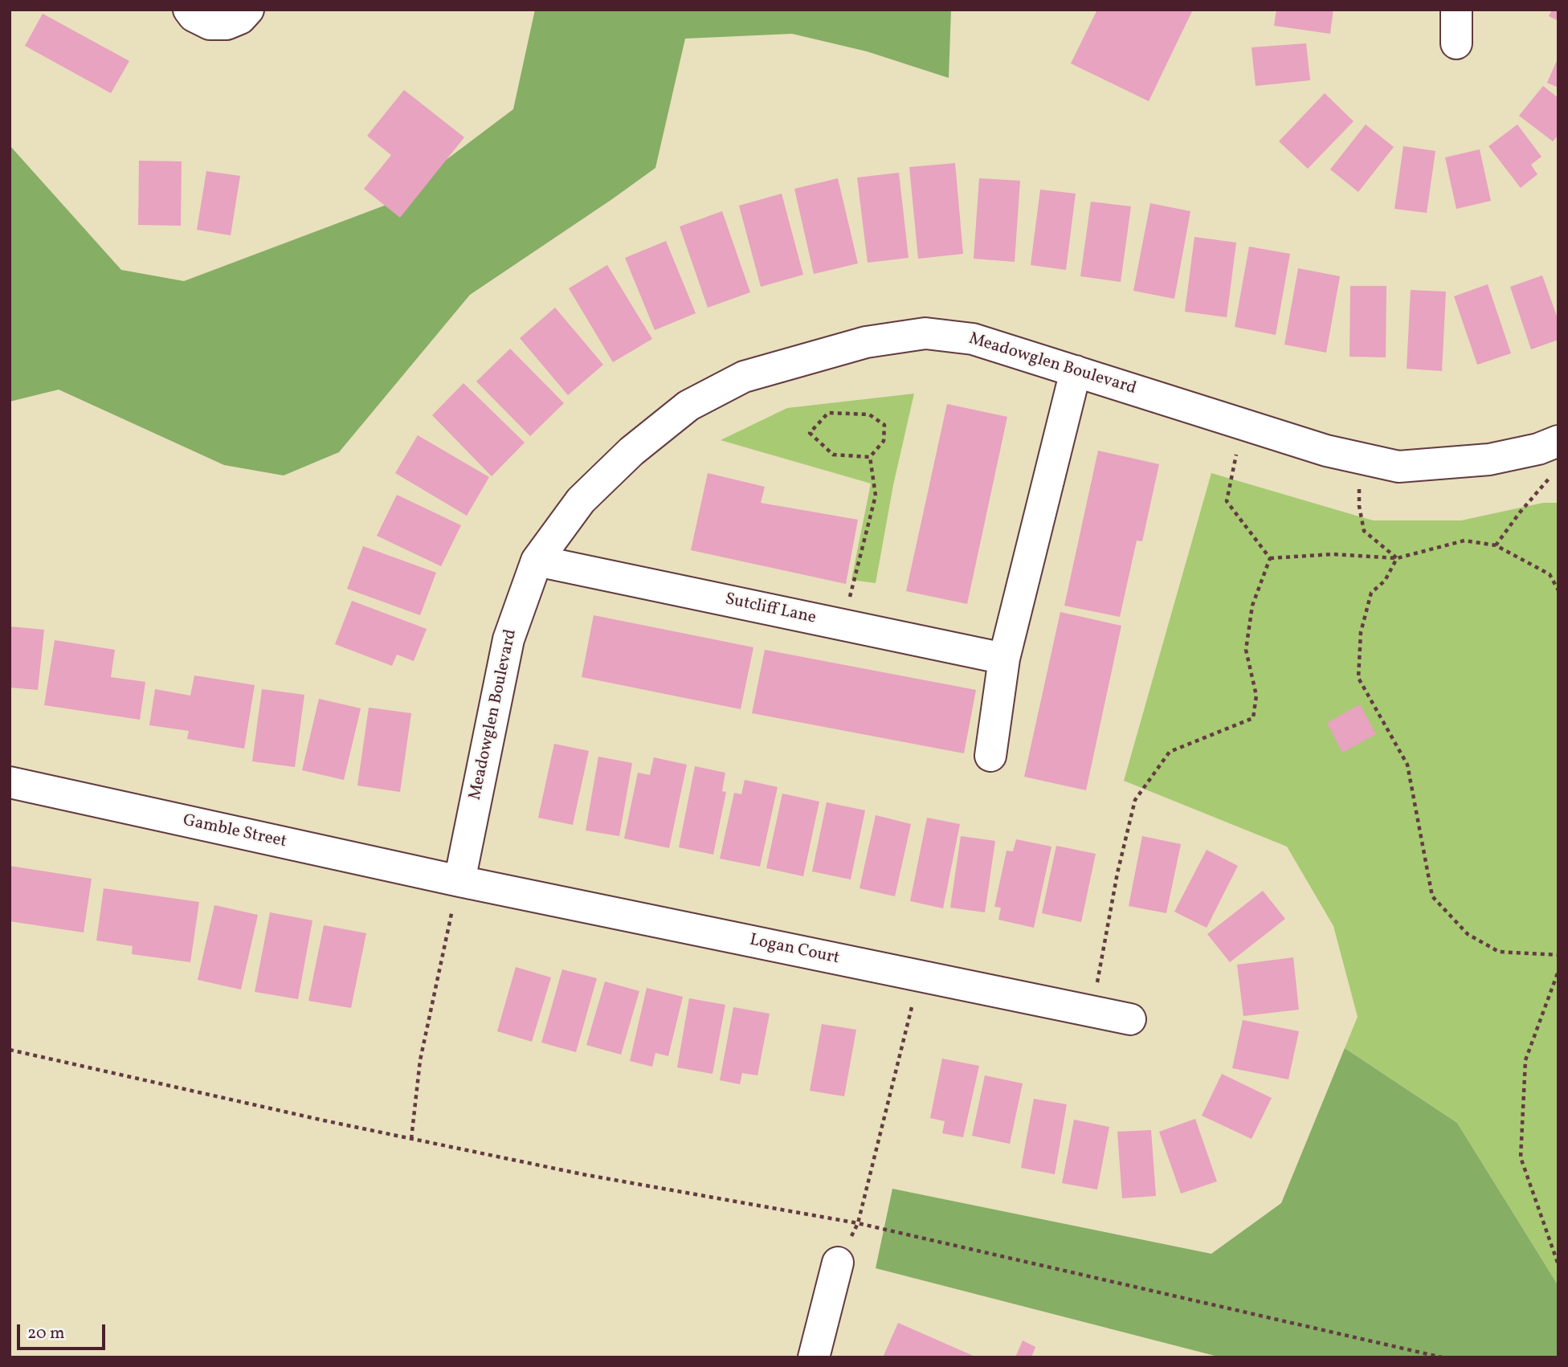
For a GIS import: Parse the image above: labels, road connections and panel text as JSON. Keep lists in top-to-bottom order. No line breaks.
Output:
{"streets":{"street":["Meadowglen Boulevard","Sutcliff Lane","Gamble Street","Logan Court"]},"crossings":[["Meadowglen Boulevard","Sutcliff Lane"],["Meadowglen Boulevard","Gamble Street"],["Meadowglen Boulevard","Logan Court"],["Gamble Street","Logan Court"]],"scale_bar":"20 m"}
